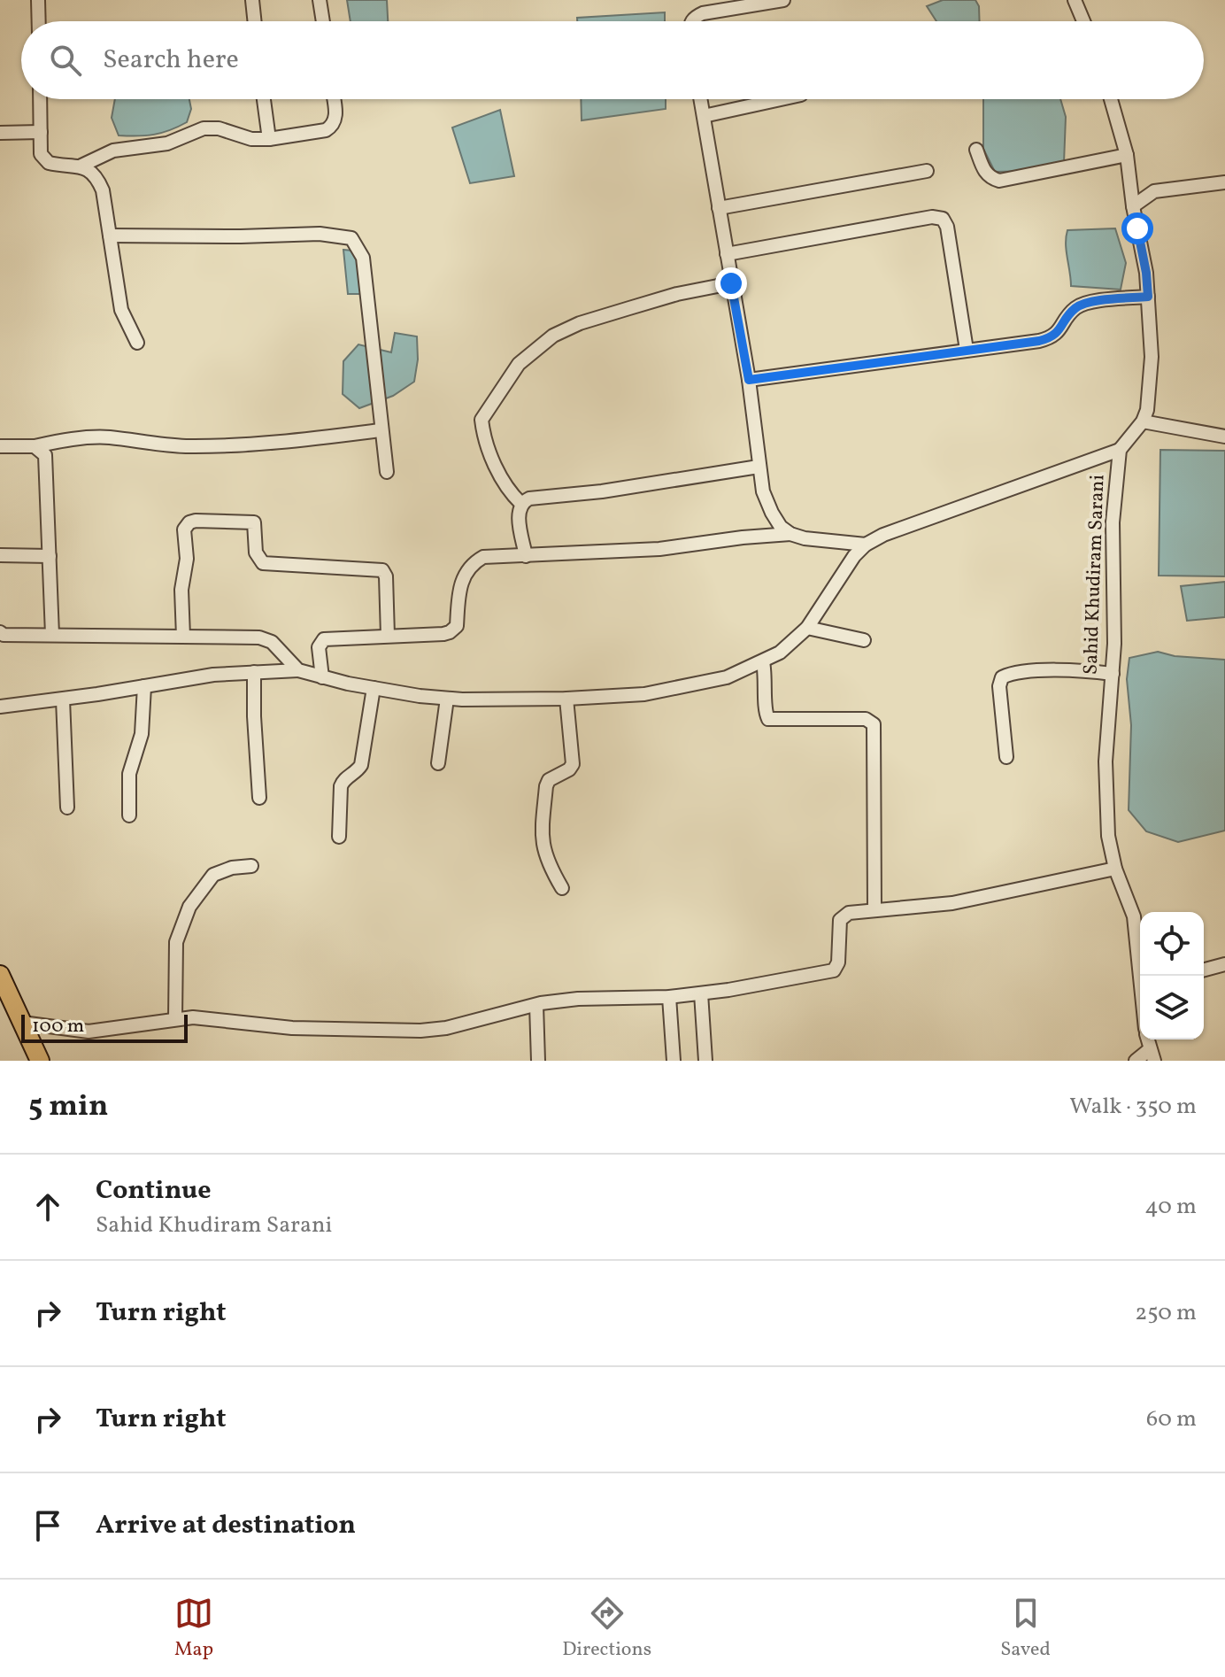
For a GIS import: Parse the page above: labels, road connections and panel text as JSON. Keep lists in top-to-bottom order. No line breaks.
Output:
{"streets":{"street":["Sahid Khudiram Sarani"]},"scale_bar":"100 m","page":{"search":"Search here","scale":"100 m","heading":["5 min","Walk · 350 m"],"list":[["Continue","Sahid Khudiram Sarani","40 m"],["Turn right","250 m"],["Turn right","60 m"],"Arrive at destination"],"nav":["Map","Directions","Saved"]}}
